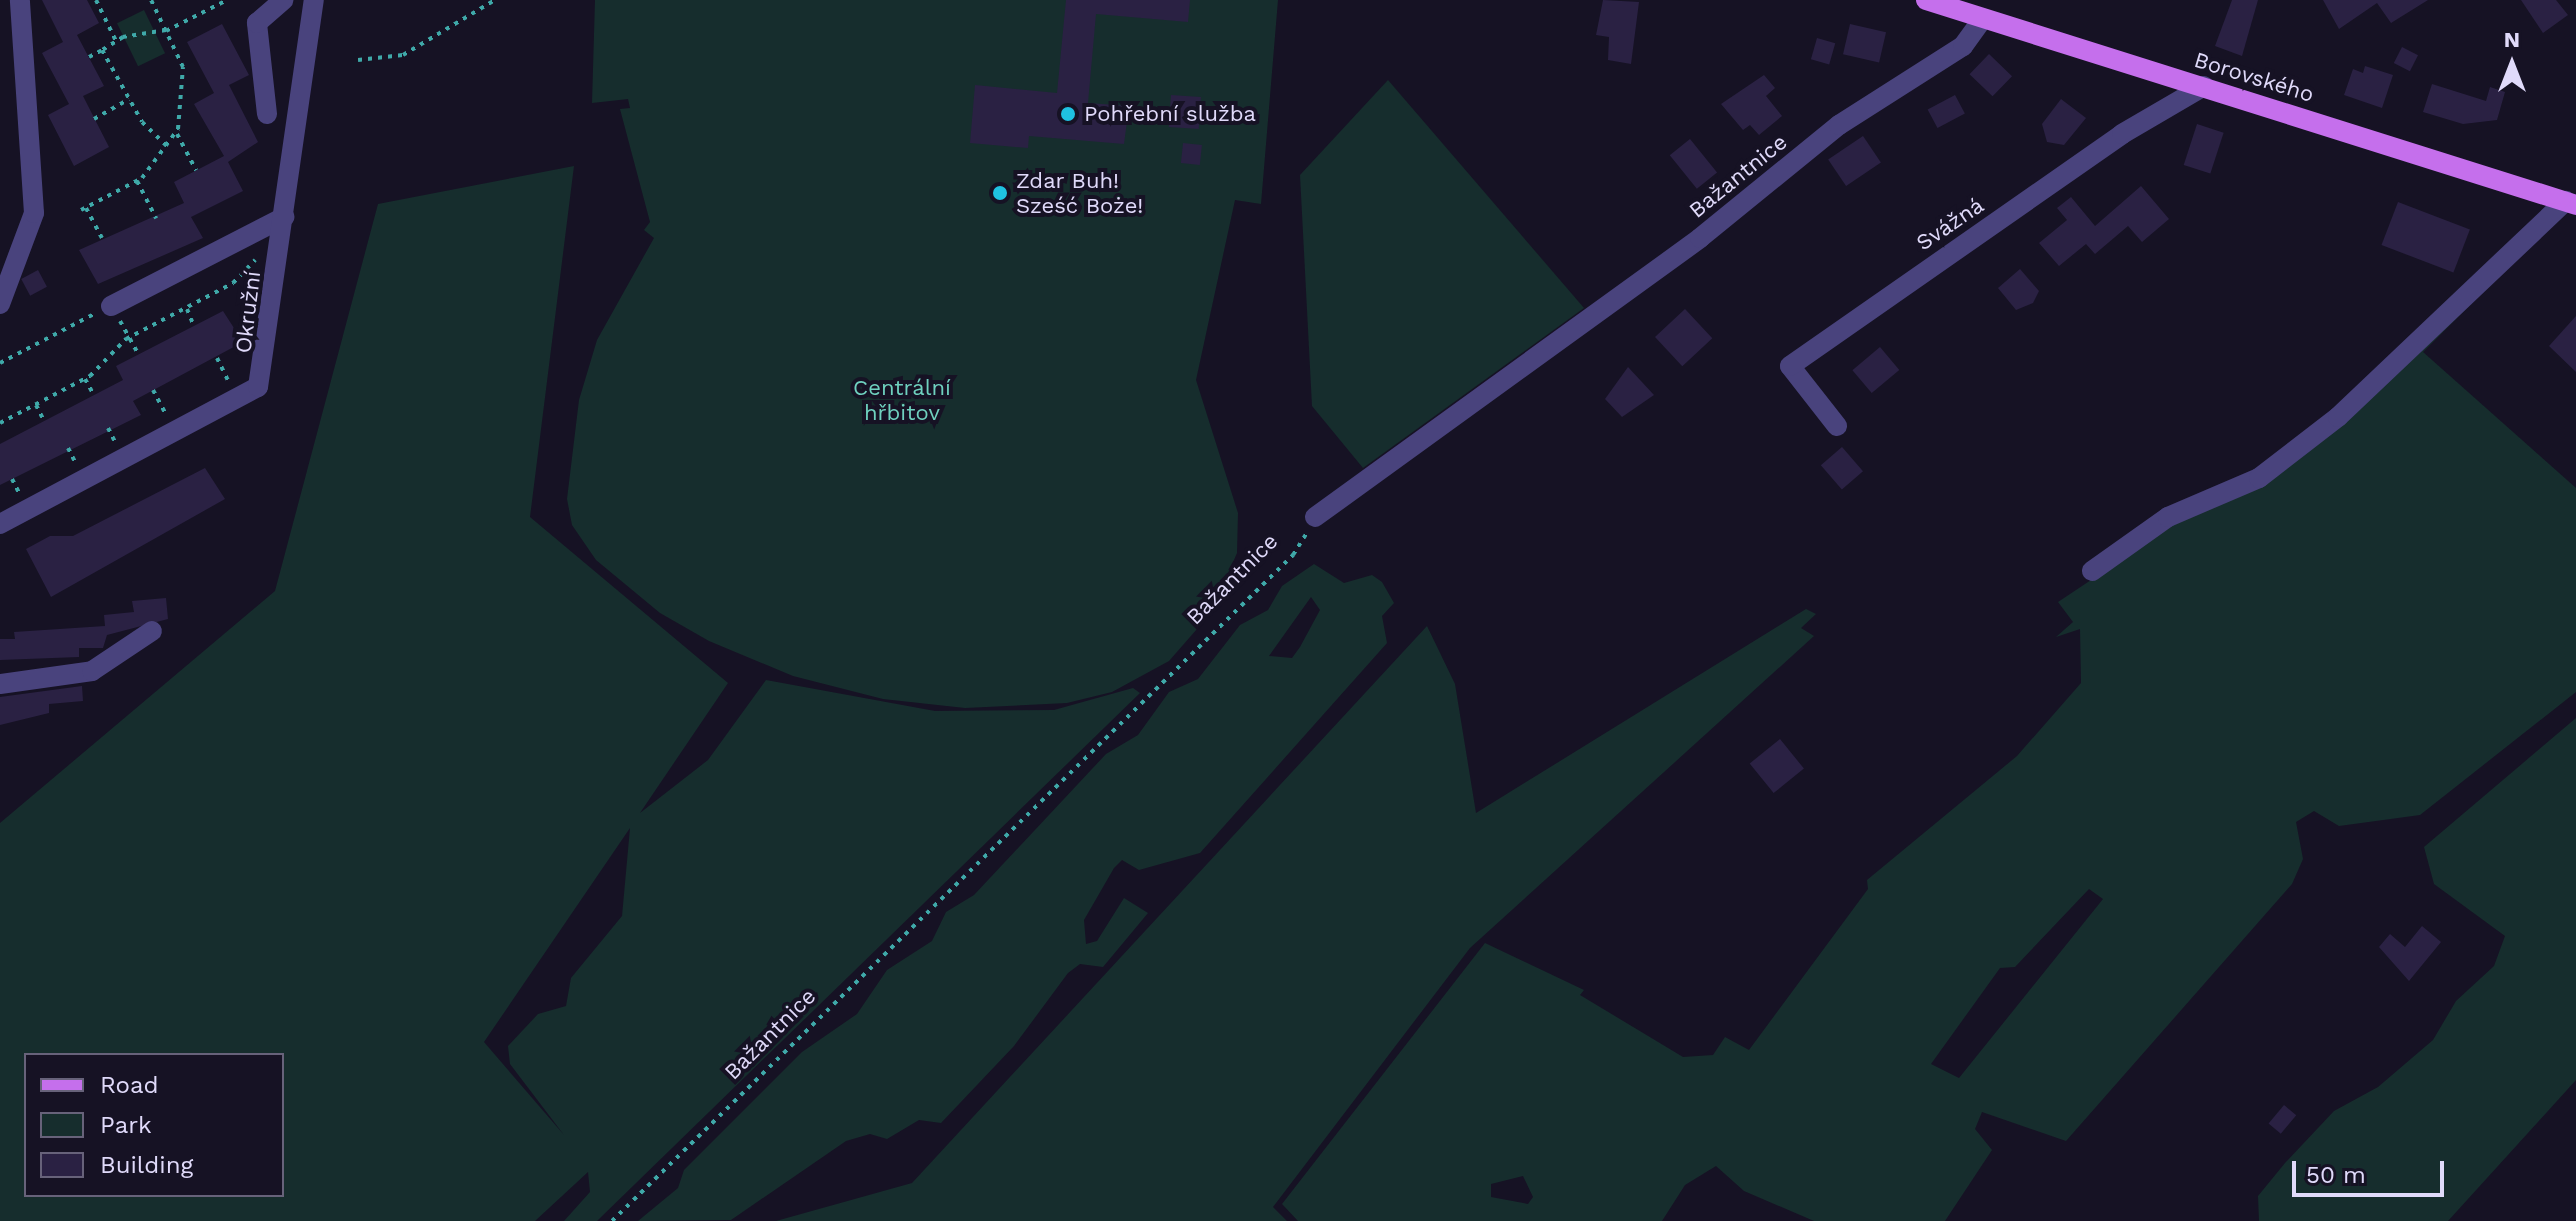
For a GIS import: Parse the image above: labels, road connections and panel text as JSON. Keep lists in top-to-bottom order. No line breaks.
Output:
{"streets":{"main road":["Borovského"],"street":["Bažantnice","Svážná","Okružní"]},"crossings":[["Borovského","Bažantnice"],["Borovského","Svážná"]],"parks":["Centrální hřbitov"],"places":["Pohřební služba","Zdar Buh! Sześć Boże!"],"legend":["Road","Park","Building"],"scale_bar":"50 m","north":"top"}
